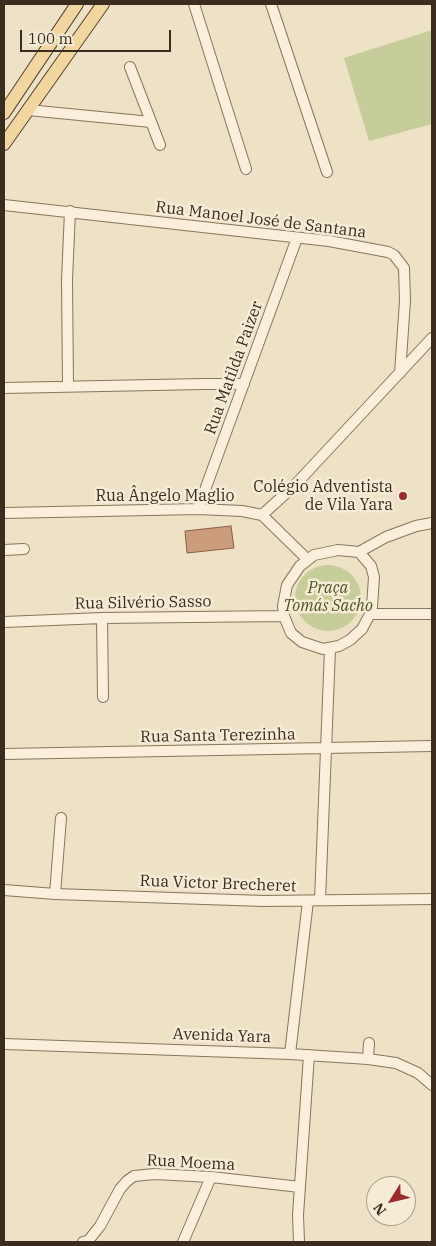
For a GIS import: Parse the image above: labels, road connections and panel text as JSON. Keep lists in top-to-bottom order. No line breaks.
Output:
{"streets":{"street":["Rua Manoel José de Santana","Rua Matilda Paizer","Rua Ângelo Maglio","Rua Silvério Sasso","Rua Santa Terezinha","Rua Victor Brecheret","Avenida Yara","Rua Moema"]},"crossings":[["Rua Manoel José de Santana","Rua Matilda Paizer"],["Rua Matilda Paizer","Rua Ângelo Maglio"]],"parks":["Praça Tomás Sacho"],"places":["Colégio Adventista de Vila Yara"],"scale_bar":"100 m","north":"bottom left"}
